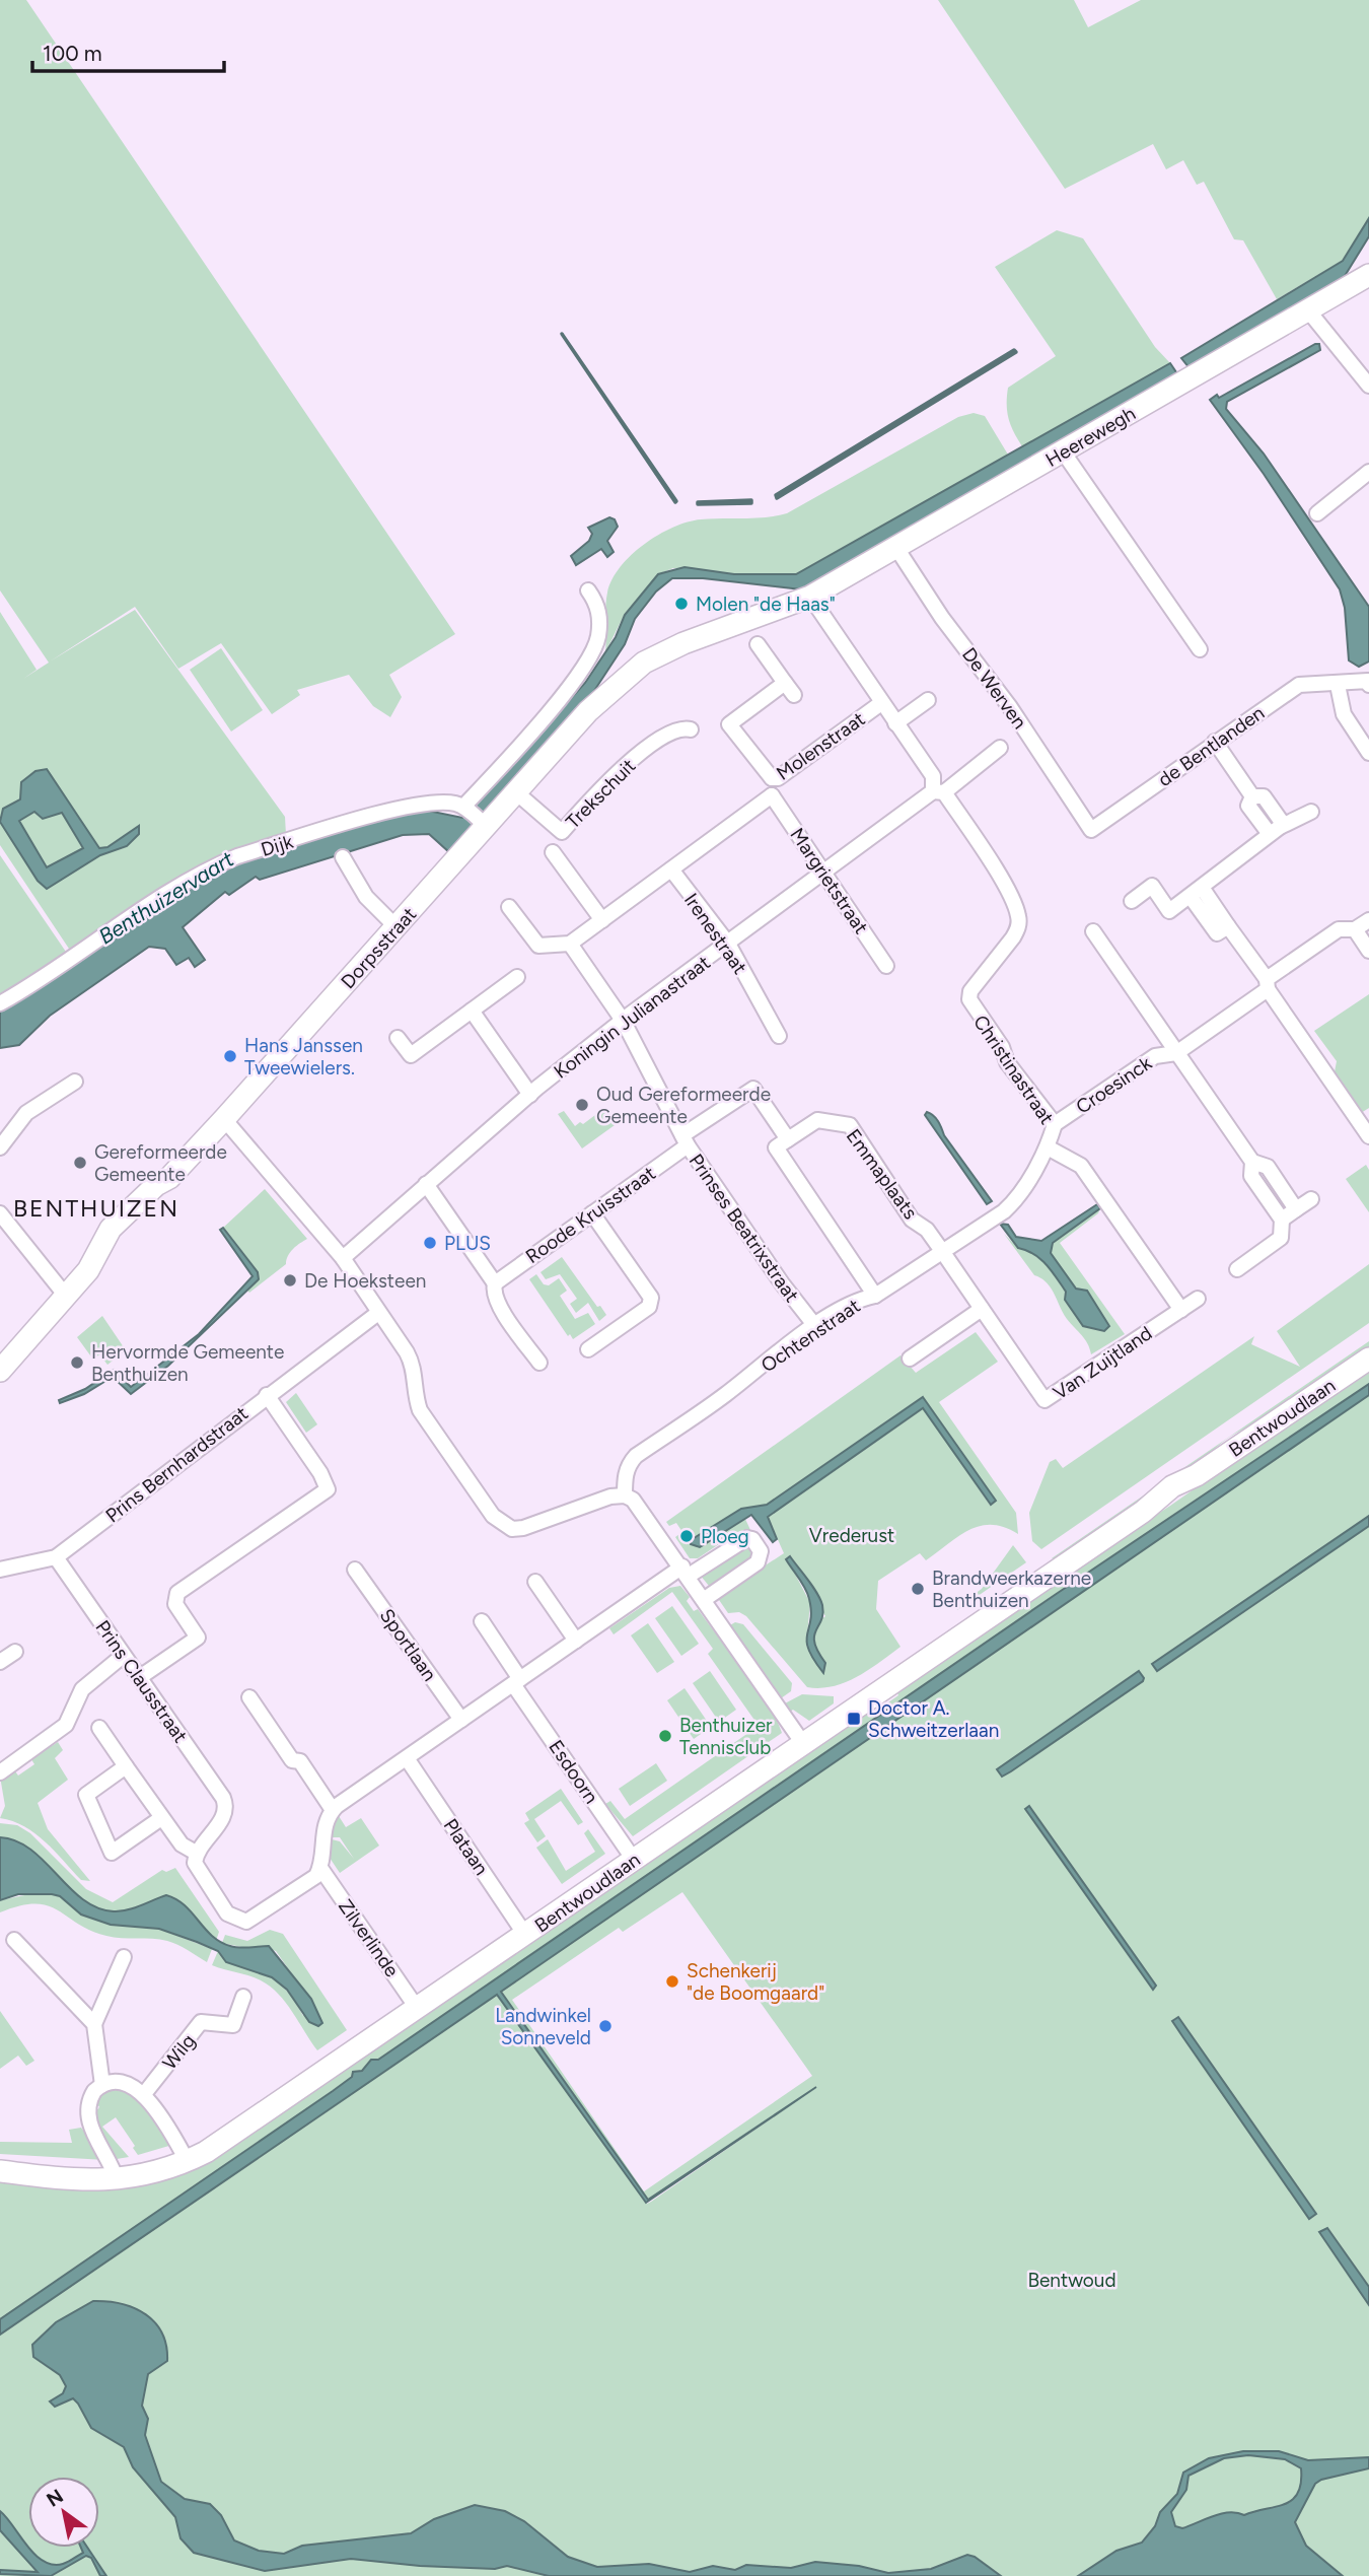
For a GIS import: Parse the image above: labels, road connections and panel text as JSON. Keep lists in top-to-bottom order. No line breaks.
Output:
{"streets":{"street":["Heerewegh","De Werven","Molenstraat","de Bentlanden","Trekschuit","Dijk","Margrietstraat","Irenestraat","Dorpsstraat","Koningin Julianastraat","Christinastraat","Croesinck","Emmaplaats","Roode Kruisstraat","Prinses Beatrixstraat","Ochtenstraat","Van Zuijtland","Bentwoudlaan","Prins Bernhardstraat","Sportlaan","Prins Clausstraat","Esdoorn","Plataan","Zilverlinde","Wilg"]},"crossings":[["Heerewegh","De Werven"],["Heerewegh","Dorpsstraat"],["Heerewegh","Christinastraat"],["De Werven","de Bentlanden"],["Molenstraat","Margrietstraat"],["Molenstraat","Christinastraat"],["Trekschuit","Dorpsstraat"],["Dijk","Dorpsstraat"],["Margrietstraat","Koningin Julianastraat"],["Irenestraat","Koningin Julianastraat"],["Dorpsstraat","Christinastraat"],["Koningin Julianastraat","Christinastraat"],["Koningin Julianastraat","Prinses Beatrixstraat"],["Christinastraat","Croesinck"],["Christinastraat","Emmaplaats"],["Christinastraat","Ochtenstraat"],["Christinastraat","Van Zuijtland"],["Emmaplaats","Roode Kruisstraat"],["Emmaplaats","Ochtenstraat"],["Emmaplaats","Van Zuijtland"],["Roode Kruisstraat","Prinses Beatrixstraat"],["Roode Kruisstraat","Ochtenstraat"],["Prinses Beatrixstraat","Ochtenstraat"],["Bentwoudlaan","Esdoorn"],["Bentwoudlaan","Plataan"],["Bentwoudlaan","Zilverlinde"],["Prins Bernhardstraat","Prins Clausstraat"]],"districts":["BENTHUIZEN"],"water":["Benthuizervaart"],"parks":["Vrederust","Bentwoud"],"places":{"other":["Molen \"de Haas\"","Hans Janssen Tweewielers.","Oud Gereformeerde Gemeente","Gereformeerde Gemeente","PLUS","De Hoeksteen","Hervormde Gemeente Benthuizen","Ploeg","Brandweerkazerne Benthuizen","Benthuizer Tennisclub","Schenkerij \"de Boomgaard\"","Landwinkel Sonneveld"],"transit":["Doctor A. Schweitzerlaan"]},"scale_bar":"100 m","north":"top left"}
